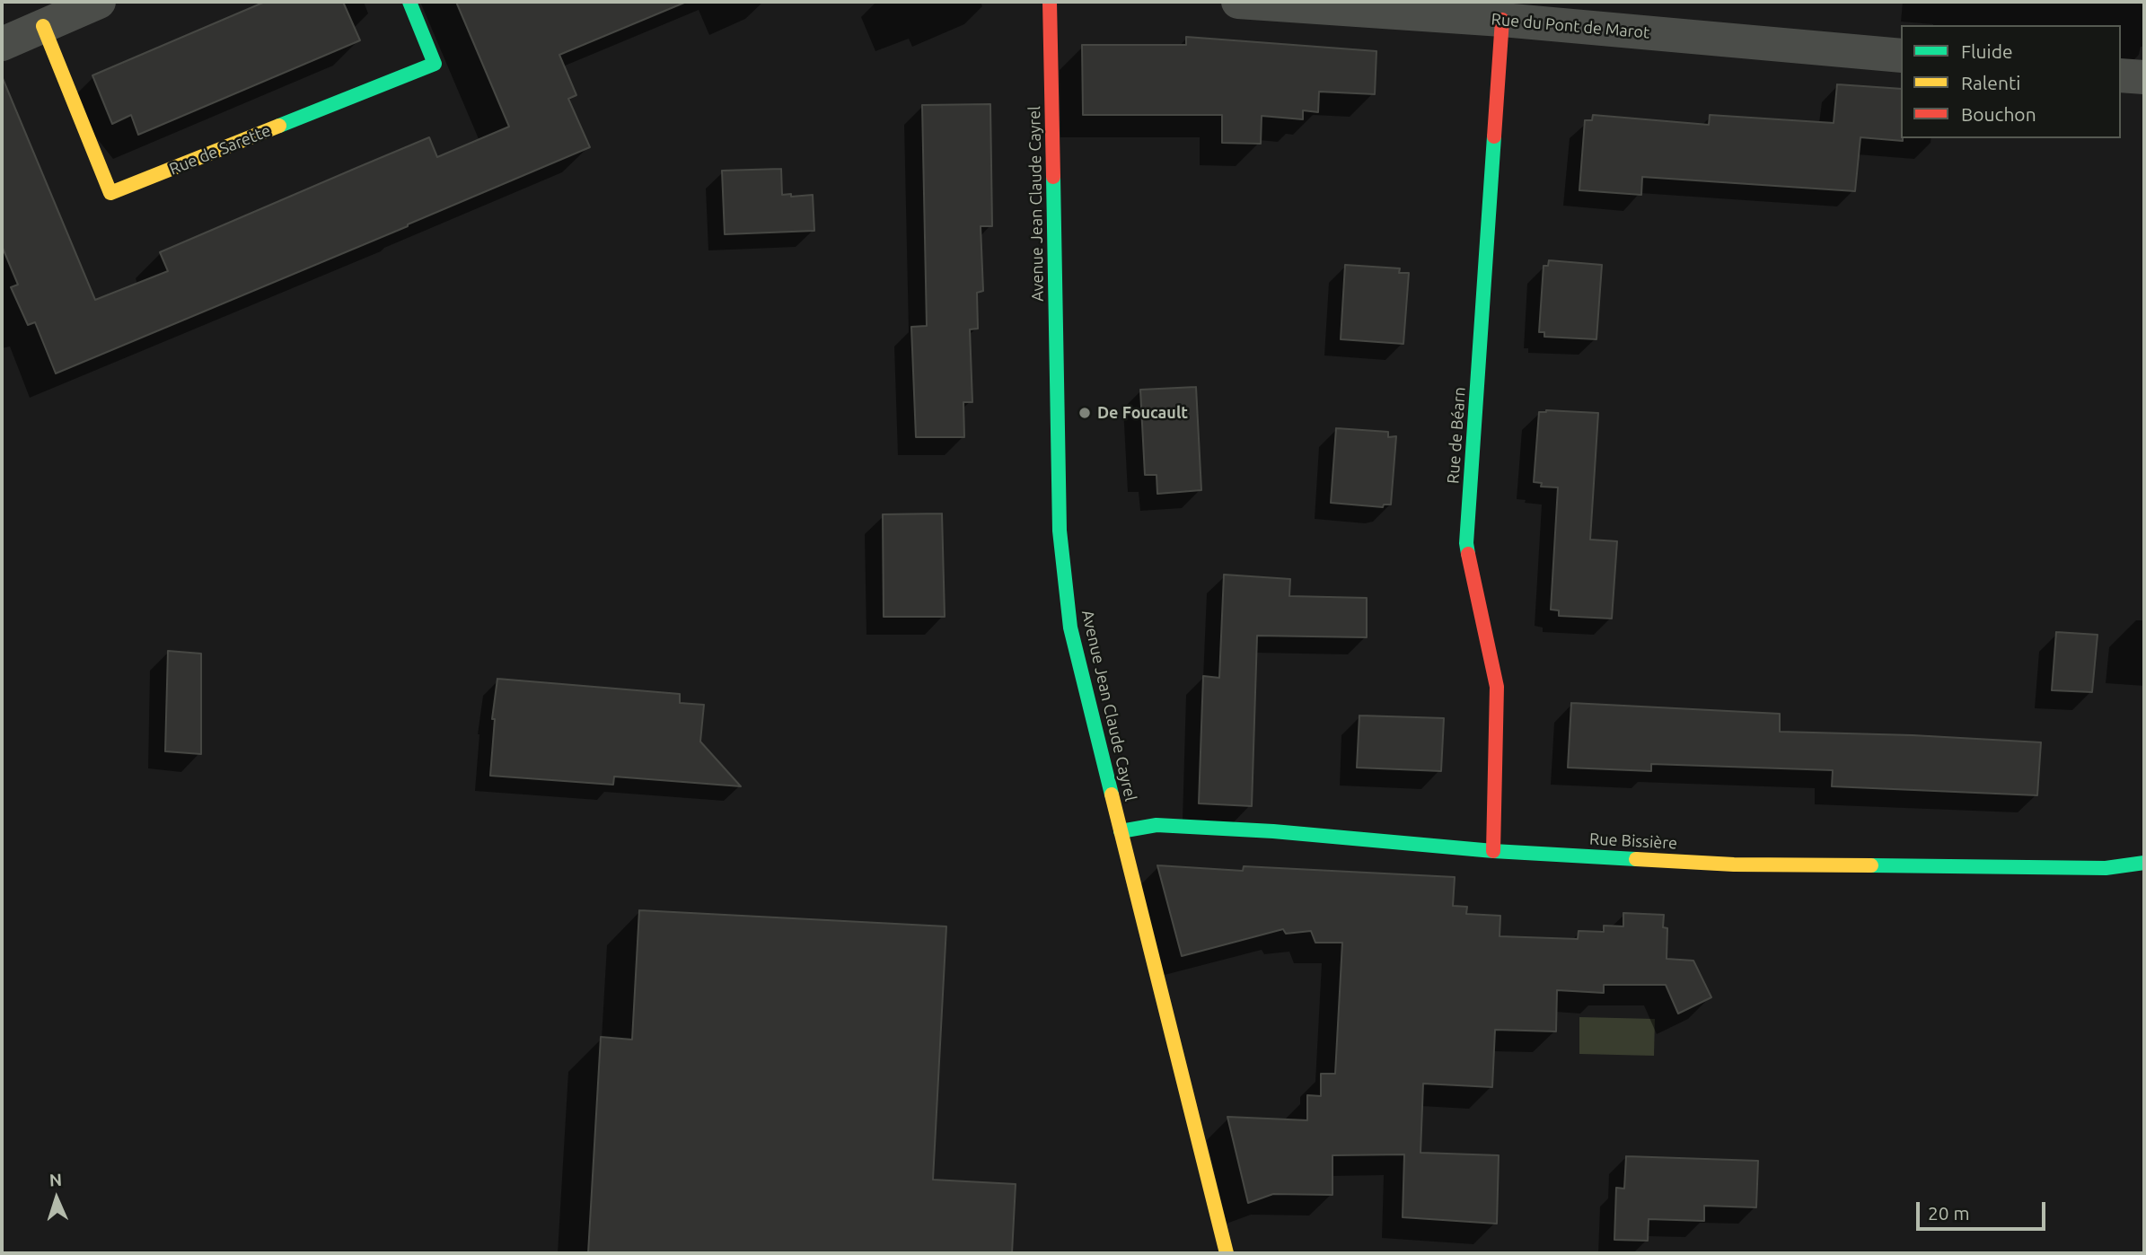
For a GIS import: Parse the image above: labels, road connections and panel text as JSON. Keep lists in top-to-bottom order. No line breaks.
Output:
{"streets":{"street":["Rue du Pont de Marot","Rue de Sarette","Avenue Jean Claude Cayrel","Rue de Béarn","Rue Bissière"]},"crossings":[["Rue du Pont de Marot","Rue de Béarn"],["Avenue Jean Claude Cayrel","Rue Bissière"],["Rue de Béarn","Rue Bissière"]],"places":["De Foucault"],"legend":["Fluide","Ralenti","Bouchon"],"scale_bar":"20 m","north":"top"}
